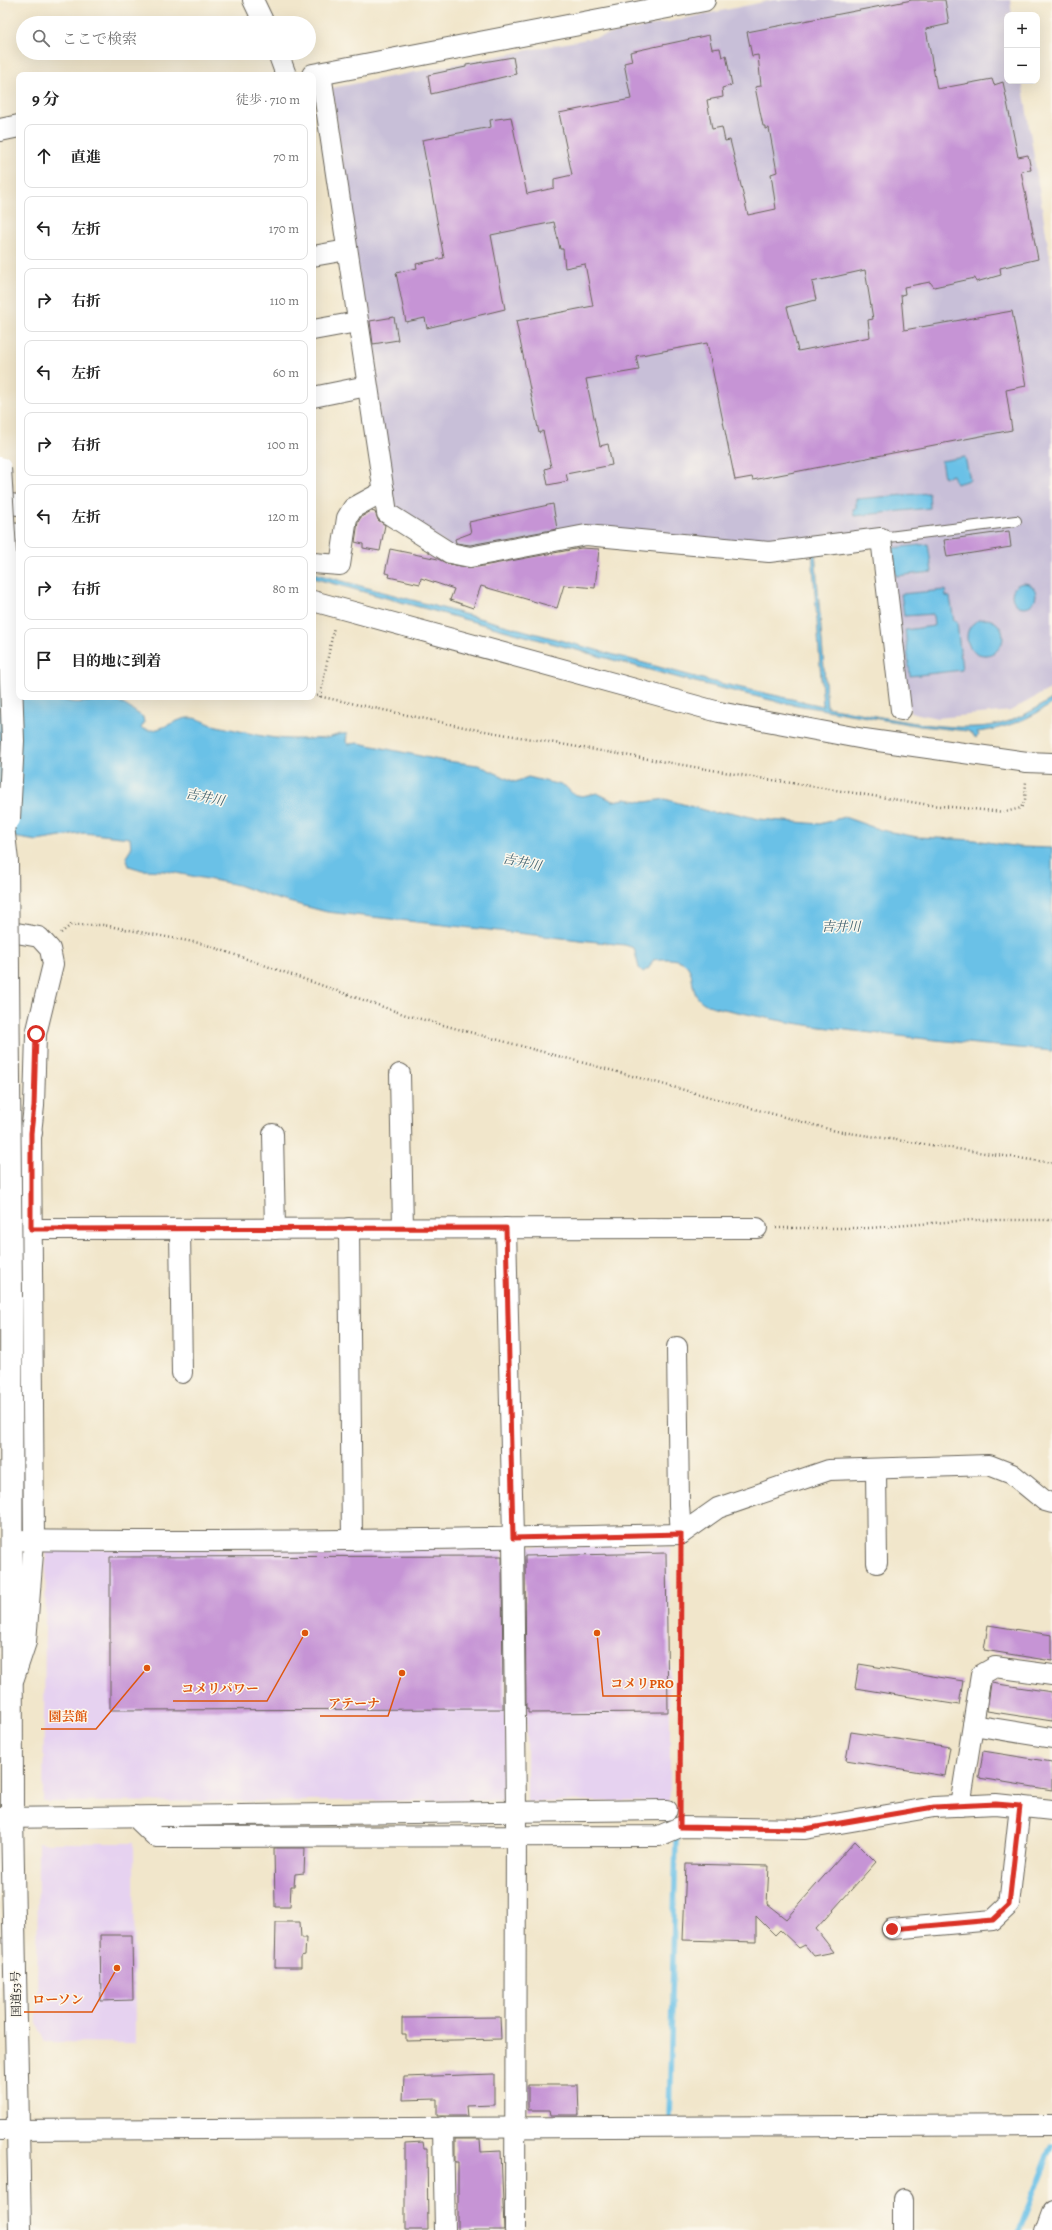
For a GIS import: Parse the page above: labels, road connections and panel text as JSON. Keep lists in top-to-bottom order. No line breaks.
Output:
{"streets":{"main road":["国道53号"]},"water":["吉井川"],"places":["コメリパワー","コメリPRO","園芸館","アテーナ","ローソン"],"page":{"map_buttons":["+","−"],"search":"ここで検索","heading":["9 分","徒歩 · 710 m"],"list":[["直進","70 m"],["左折","170 m"],["右折","110 m"],["左折","60 m"],["右折","100 m"],["左折","120 m"],["右折","80 m"],"目的地に到着"]}}
